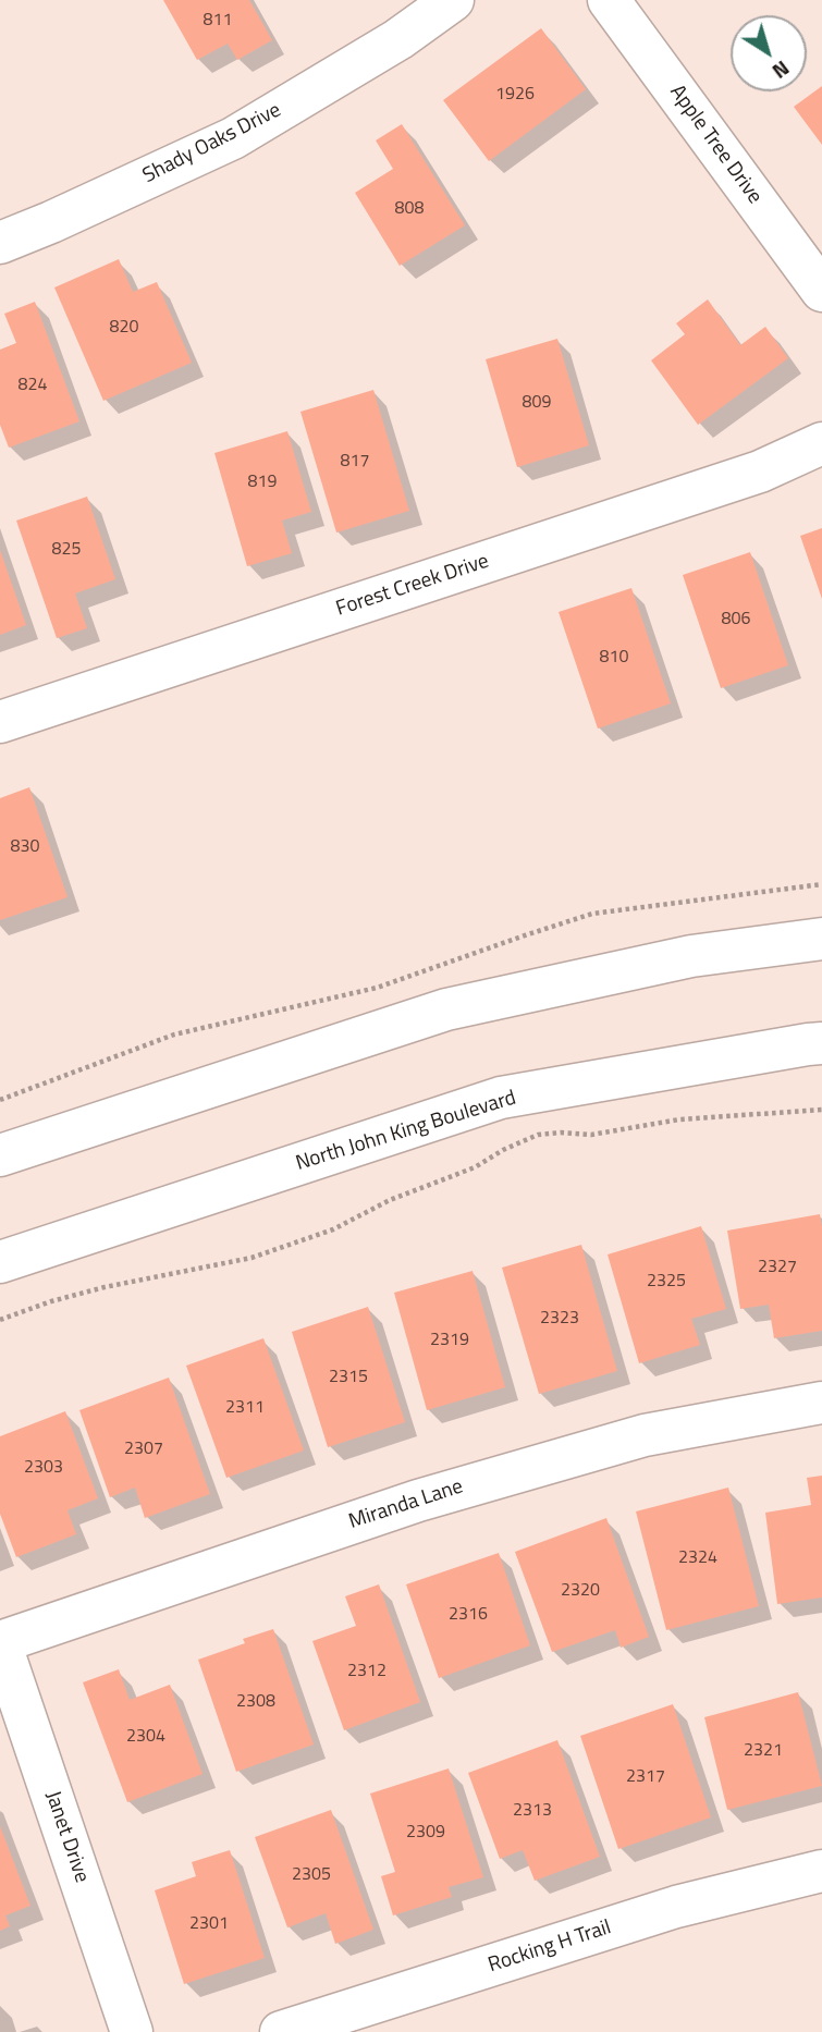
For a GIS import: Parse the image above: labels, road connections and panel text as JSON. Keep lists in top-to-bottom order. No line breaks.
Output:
{"streets":{"street":["Shady Oaks Drive","Apple Tree Drive","Forest Creek Drive","North John King Boulevard","Miranda Lane","Janet Drive","Rocking H Trail"]},"crossings":[["Miranda Lane","Janet Drive"]],"house_numbers":["811","1926","808","820","824","809","817","819","825","806","810","830","2327","2325","2323","2319","2315","2311","2307","2303","2324","2320","2316","2312","2308","2304","2321","2317","2313","2309","2305","2301"],"north":"bottom right"}
